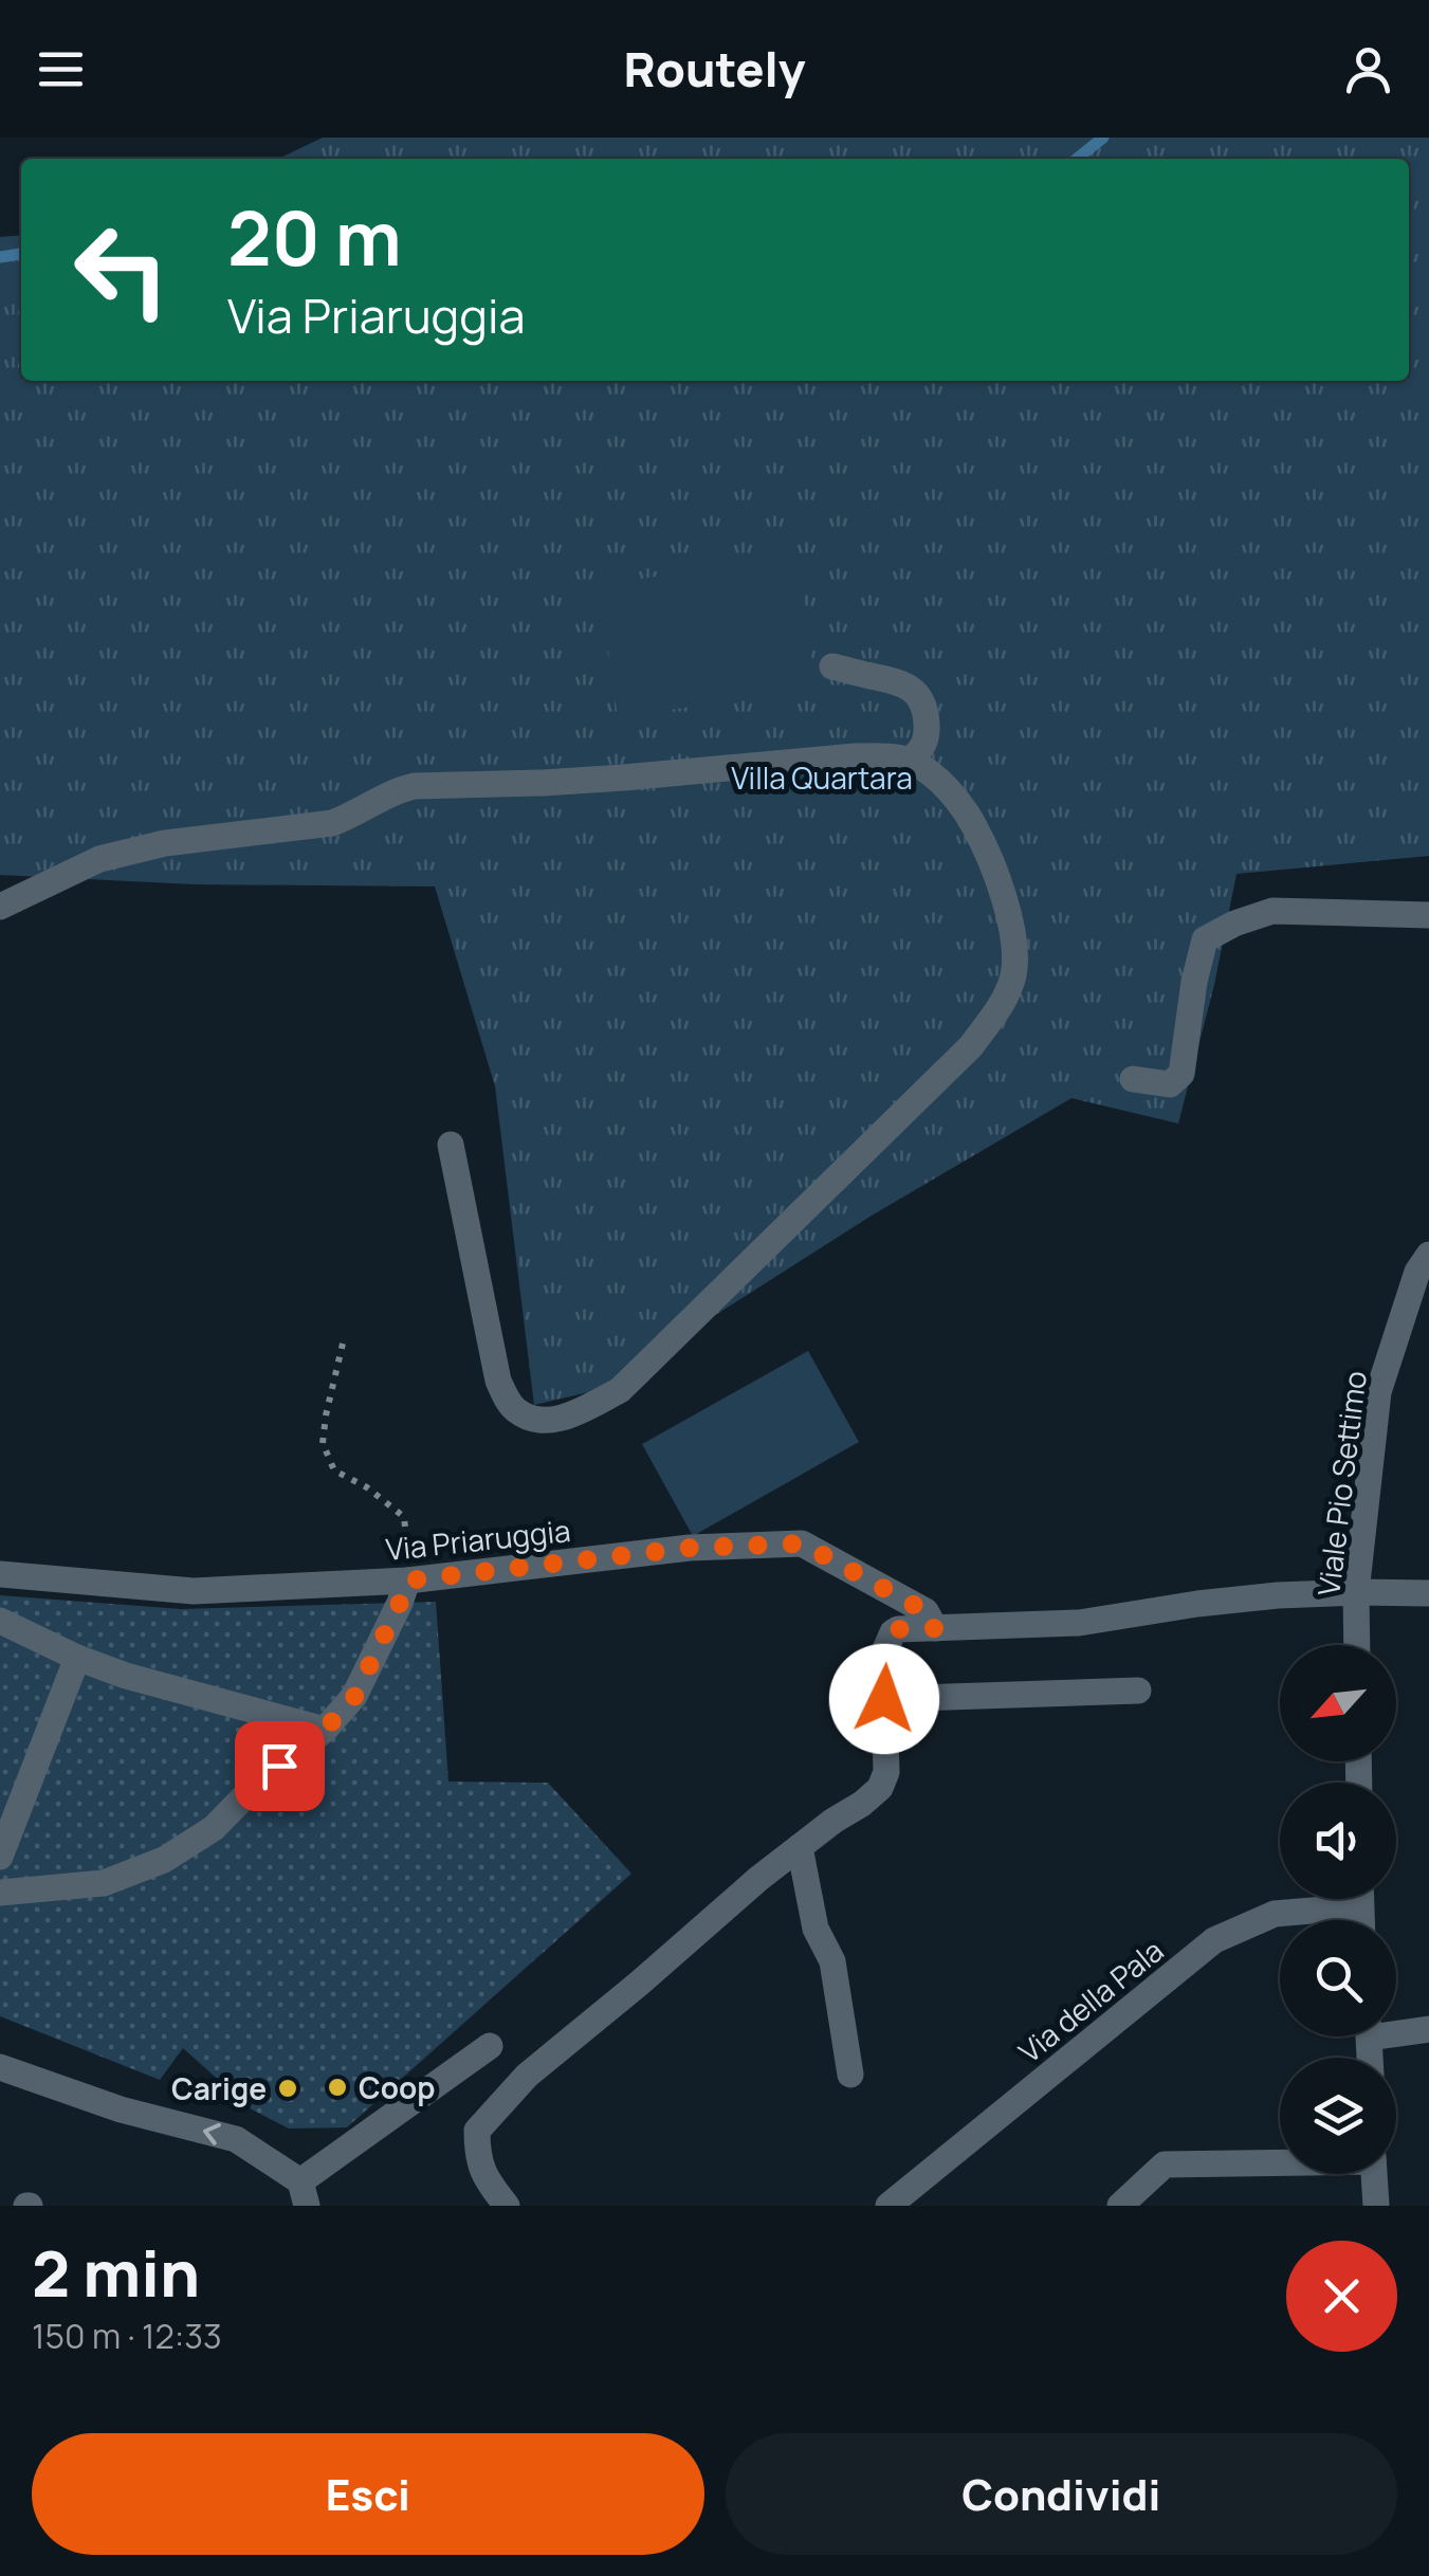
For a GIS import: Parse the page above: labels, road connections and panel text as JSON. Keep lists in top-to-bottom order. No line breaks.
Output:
{"streets":{"street":["Viale Pio Settimo","Via Priaruggia","Via della Pala"]},"parks":["Villa Quartara"],"places":["Coop","Carige"],"north":"bottom left","page":{"header":"Routely","turn":["20 m","Via Priaruggia"],"heading":["2 min","150 m · 12:33"],"buttons":["Esci","Condividi"]}}
